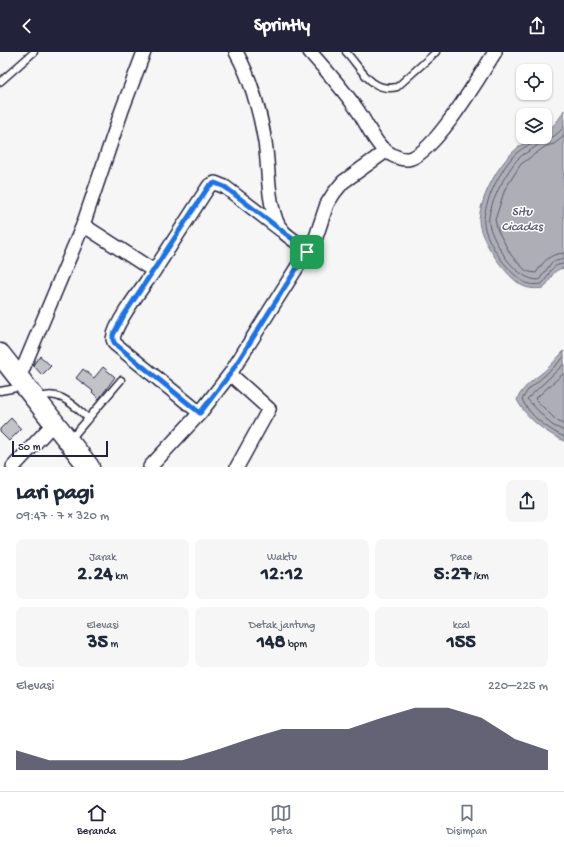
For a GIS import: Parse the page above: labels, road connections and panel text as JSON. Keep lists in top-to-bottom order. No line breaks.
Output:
{"water":["Situ Cicadas"],"scale_bar":"50 m","page":{"header":"Sprintly","scale":"50 m","heading":["Lari pagi","09:47 · 7 × 320 m"],"stats":[["Jarak","2.24 km"],["Waktu","12:12"],["Pace","5:27 /km"],["Elevasi","35 m"],["Detak jantung","148 bpm"],["kcal","155"]],"chart":["Elevasi","220–225 m"],"tabs":["Beranda","Peta","Disimpan"]}}
